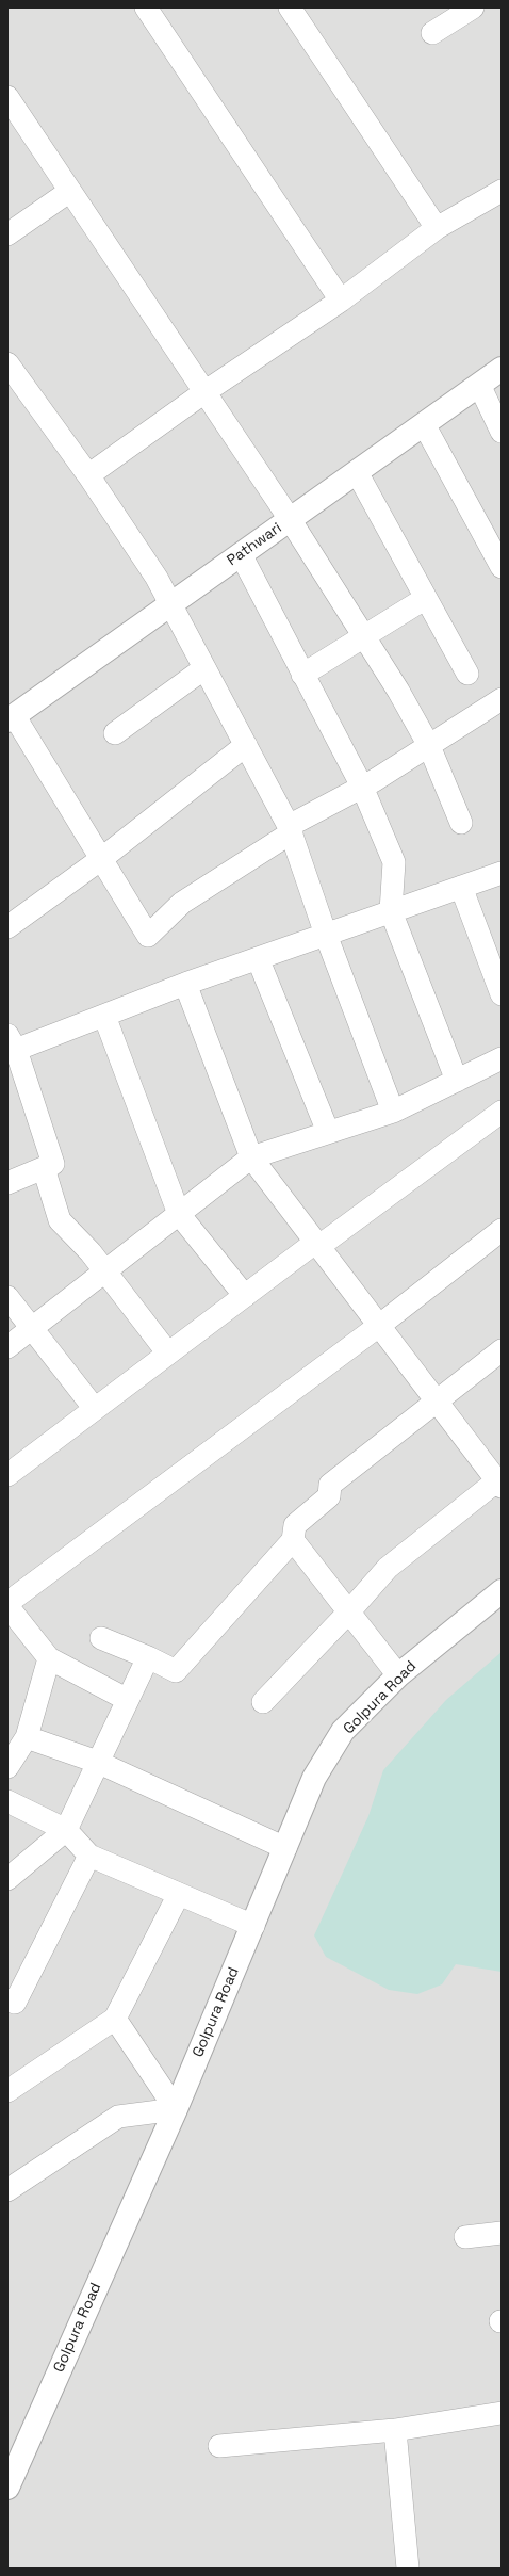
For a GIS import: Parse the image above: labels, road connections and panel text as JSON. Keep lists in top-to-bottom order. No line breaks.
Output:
{"streets":{"street":["Pathwari","Golpura Road"]}}
